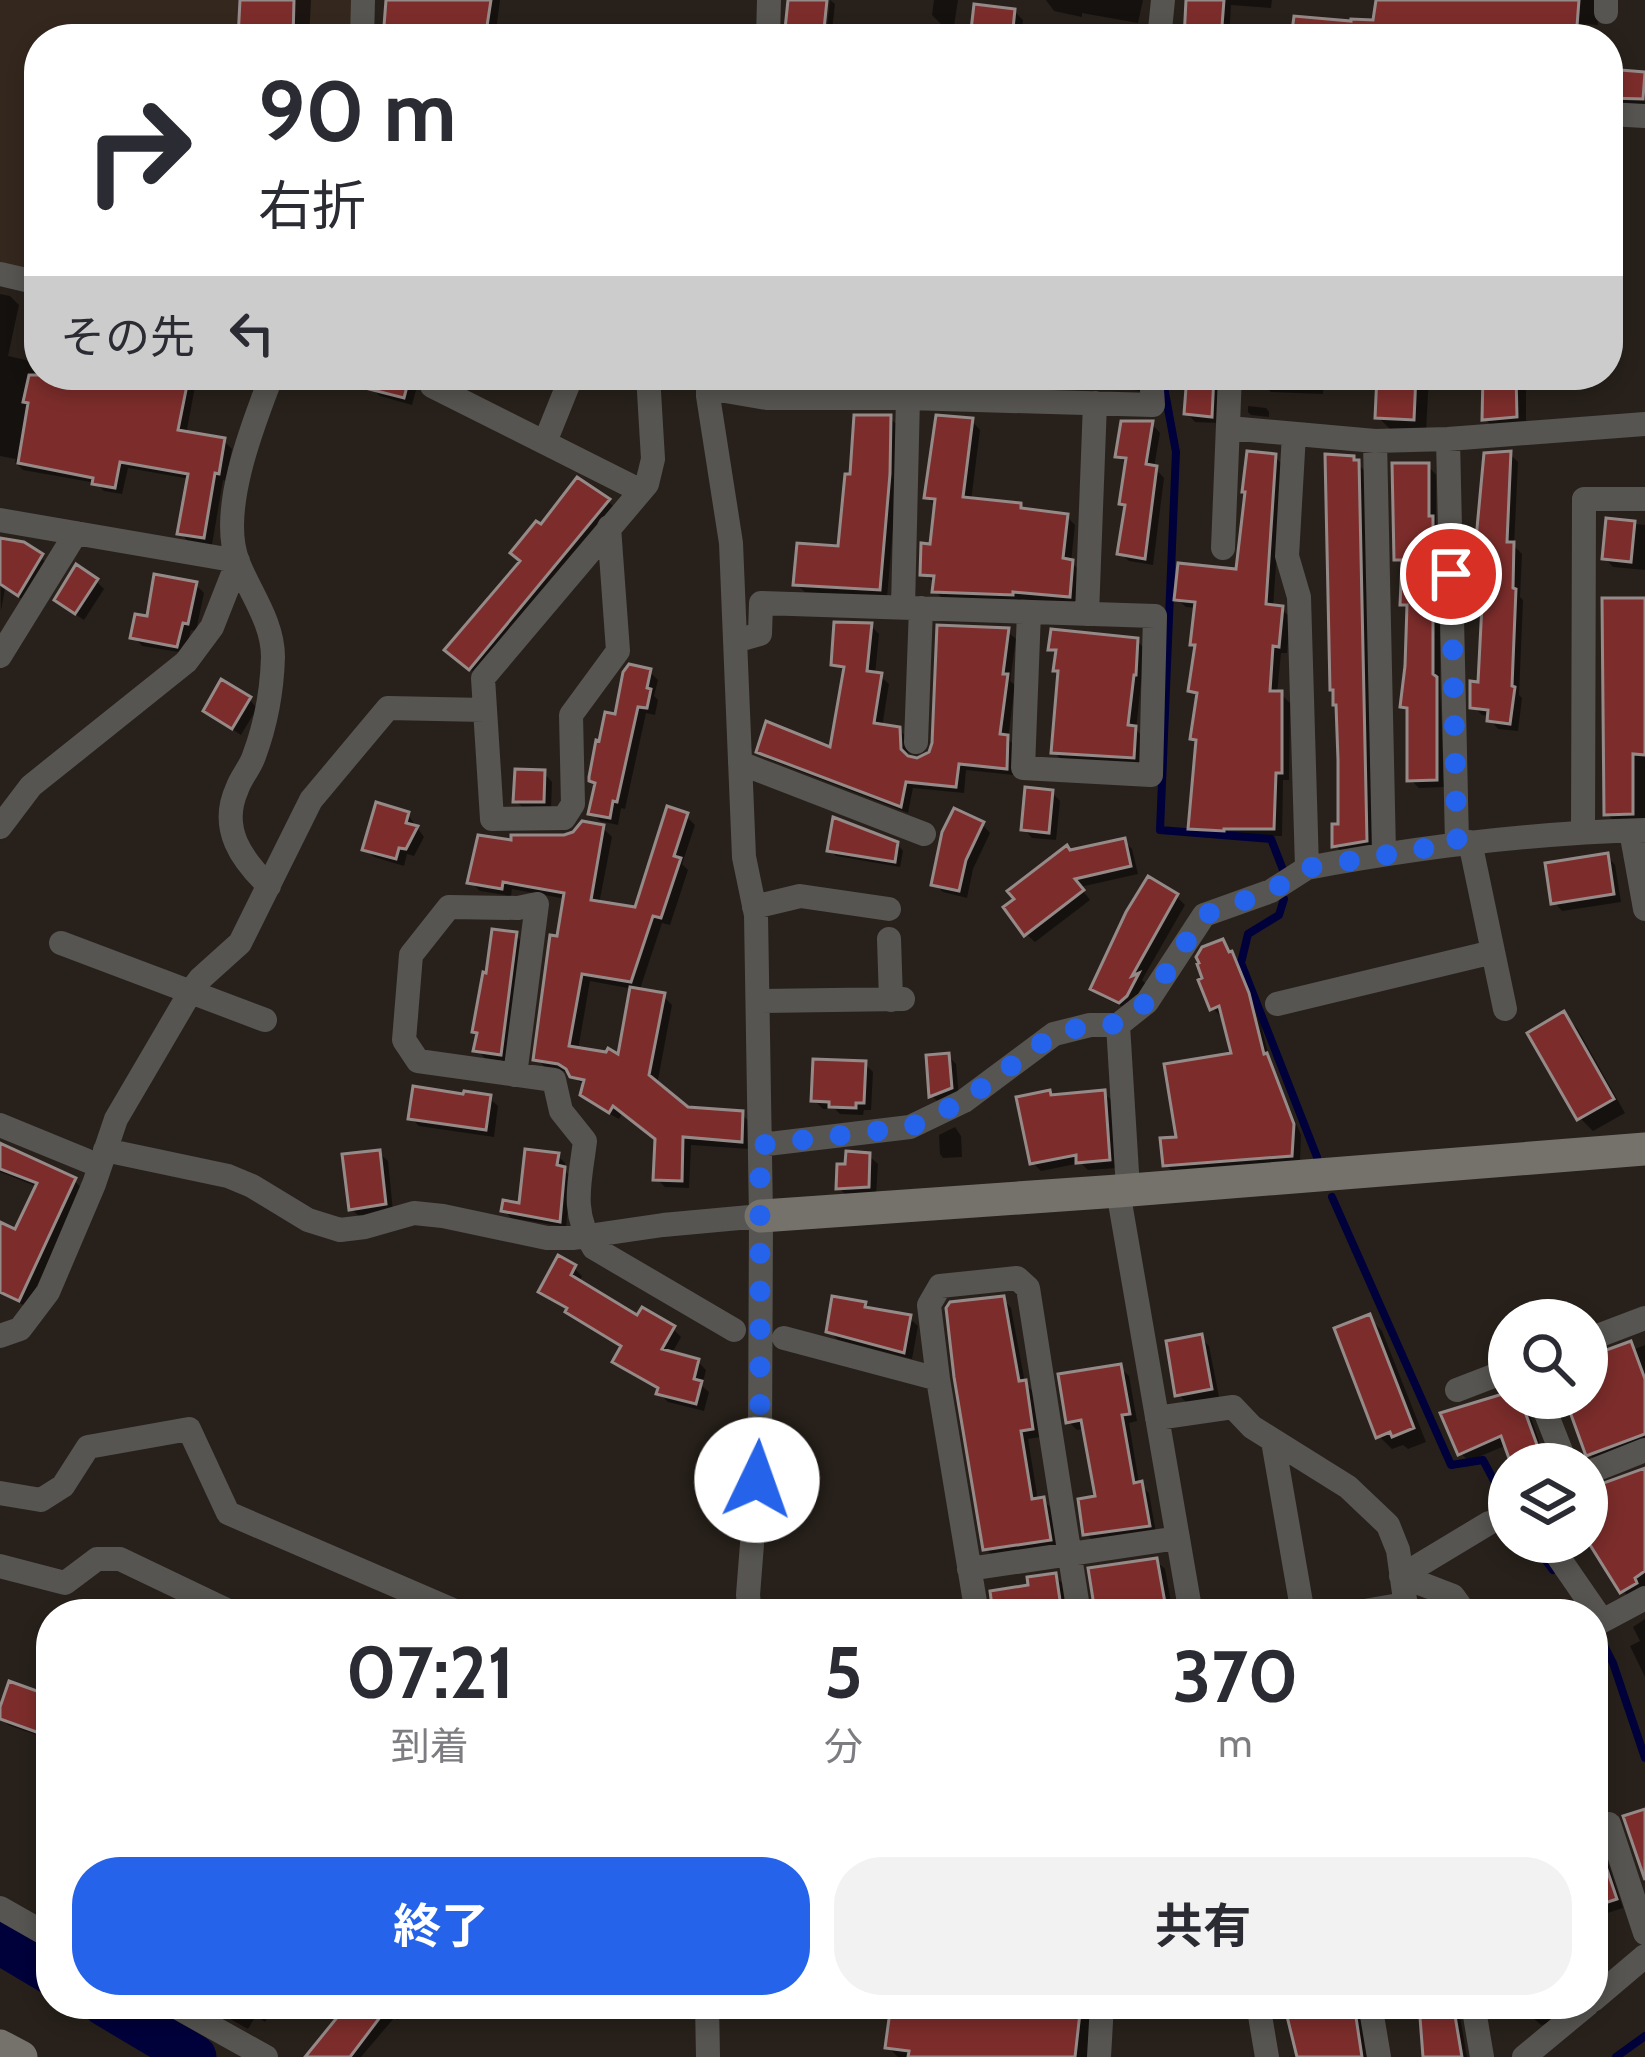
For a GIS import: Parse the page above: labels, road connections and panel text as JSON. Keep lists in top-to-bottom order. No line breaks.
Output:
{"page":{"turn":["90 m","右折"],"then":"その先","eta":["07:21","到着","5","分","370","m"],"buttons":["終了","共有"]}}
